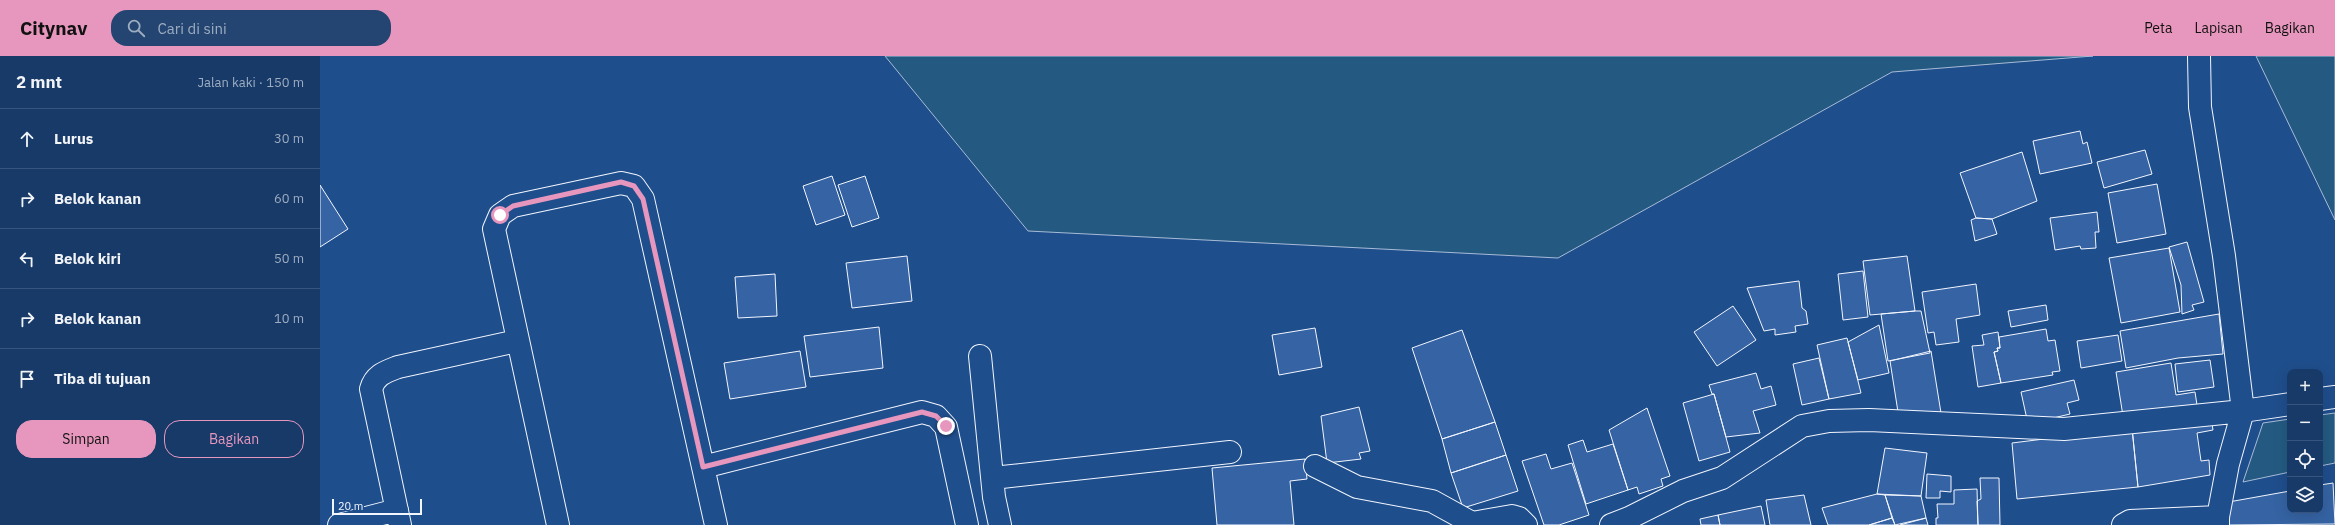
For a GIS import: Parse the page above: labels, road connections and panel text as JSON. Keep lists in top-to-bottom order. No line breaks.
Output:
{"scale_bar":"20 m","page":{"header":"Citynav","search":"Cari di sini","nav":["Peta","Lapisan","Bagikan"],"heading":["2 mnt","Jalan kaki · 150 m"],"list":[["Lurus","30 m"],["Belok kanan","60 m"],["Belok kiri","50 m"],["Belok kanan","10 m"],"Tiba di tujuan"],"map_buttons":["+","−"],"buttons":["Simpan","Bagikan"],"scale":"20 m"}}
